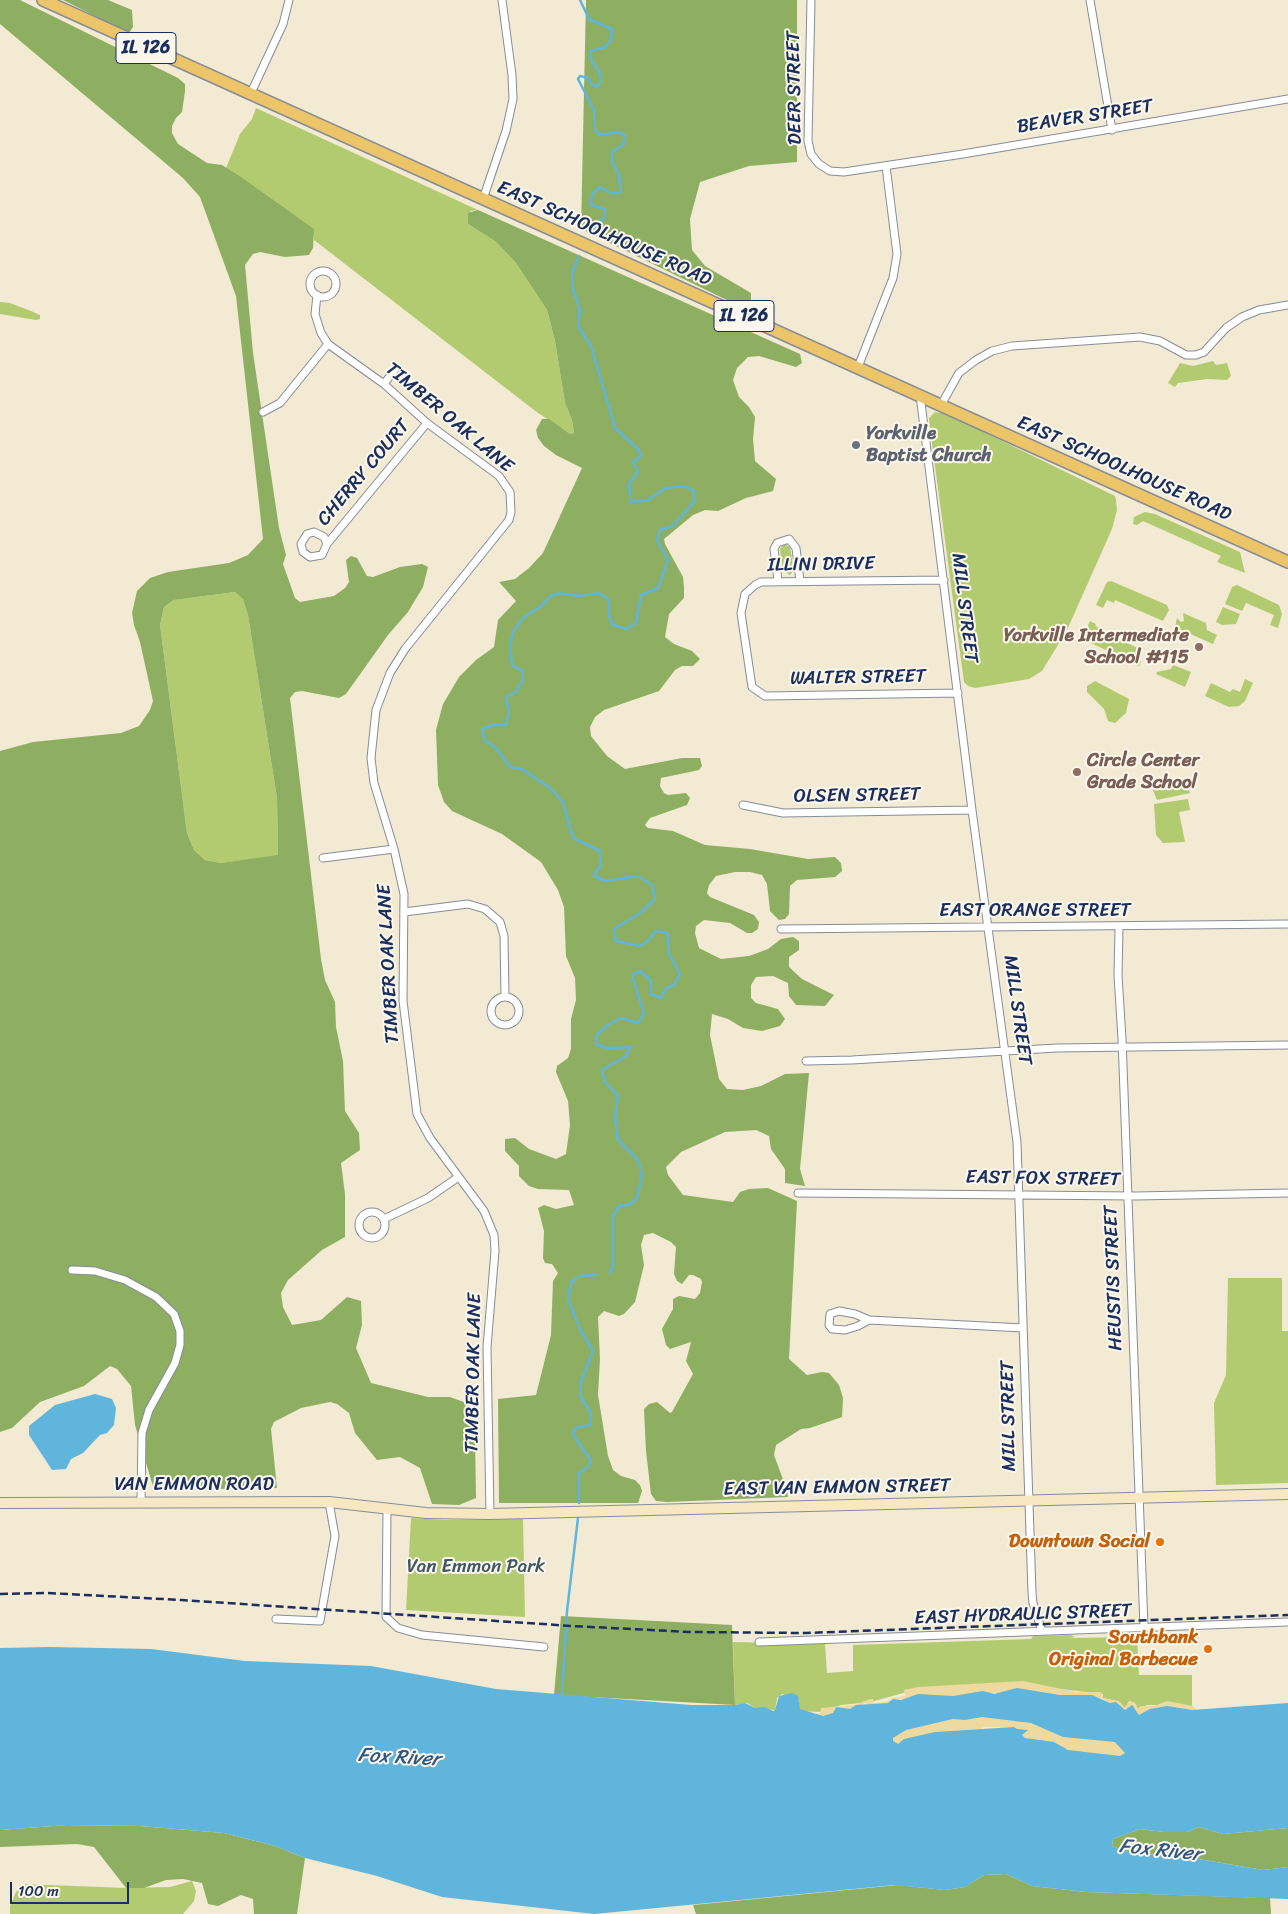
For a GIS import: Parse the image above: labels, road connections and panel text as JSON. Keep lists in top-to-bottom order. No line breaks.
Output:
{"streets":{"main road":["IL 126","EAST SCHOOLHOUSE ROAD"],"street":["DEER STREET","BEAVER STREET","TIMBER OAK LANE","CHERRY COURT","ILLINI DRIVE","MILL STREET","WALTER STREET","OLSEN STREET","EAST ORANGE STREET","EAST FOX STREET","HEUSTIS STREET","VAN EMMON ROAD","EAST VAN EMMON STREET","EAST HYDRAULIC STREET"]},"crossings":[["DEER STREET","BEAVER STREET"],["EAST SCHOOLHOUSE ROAD","MILL STREET"],["TIMBER OAK LANE","CHERRY COURT"],["TIMBER OAK LANE","EAST VAN EMMON STREET"],["ILLINI DRIVE","MILL STREET"],["ILLINI DRIVE","WALTER STREET"],["MILL STREET","WALTER STREET"],["MILL STREET","OLSEN STREET"],["MILL STREET","EAST ORANGE STREET"],["MILL STREET","EAST FOX STREET"],["MILL STREET","EAST VAN EMMON STREET"],["MILL STREET","EAST HYDRAULIC STREET"],["EAST ORANGE STREET","HEUSTIS STREET"],["EAST FOX STREET","HEUSTIS STREET"],["HEUSTIS STREET","EAST VAN EMMON STREET"],["HEUSTIS STREET","EAST HYDRAULIC STREET"],["VAN EMMON ROAD","EAST VAN EMMON STREET"]],"water":["Fox River"],"parks":["Van Emmon Park"],"places":["Yorkville Baptist Church","Yorkville Intermediate School #115","Circle Center Grade School","Downtown Social","Southbank Original Barbecue"],"scale_bar":"100 m"}
